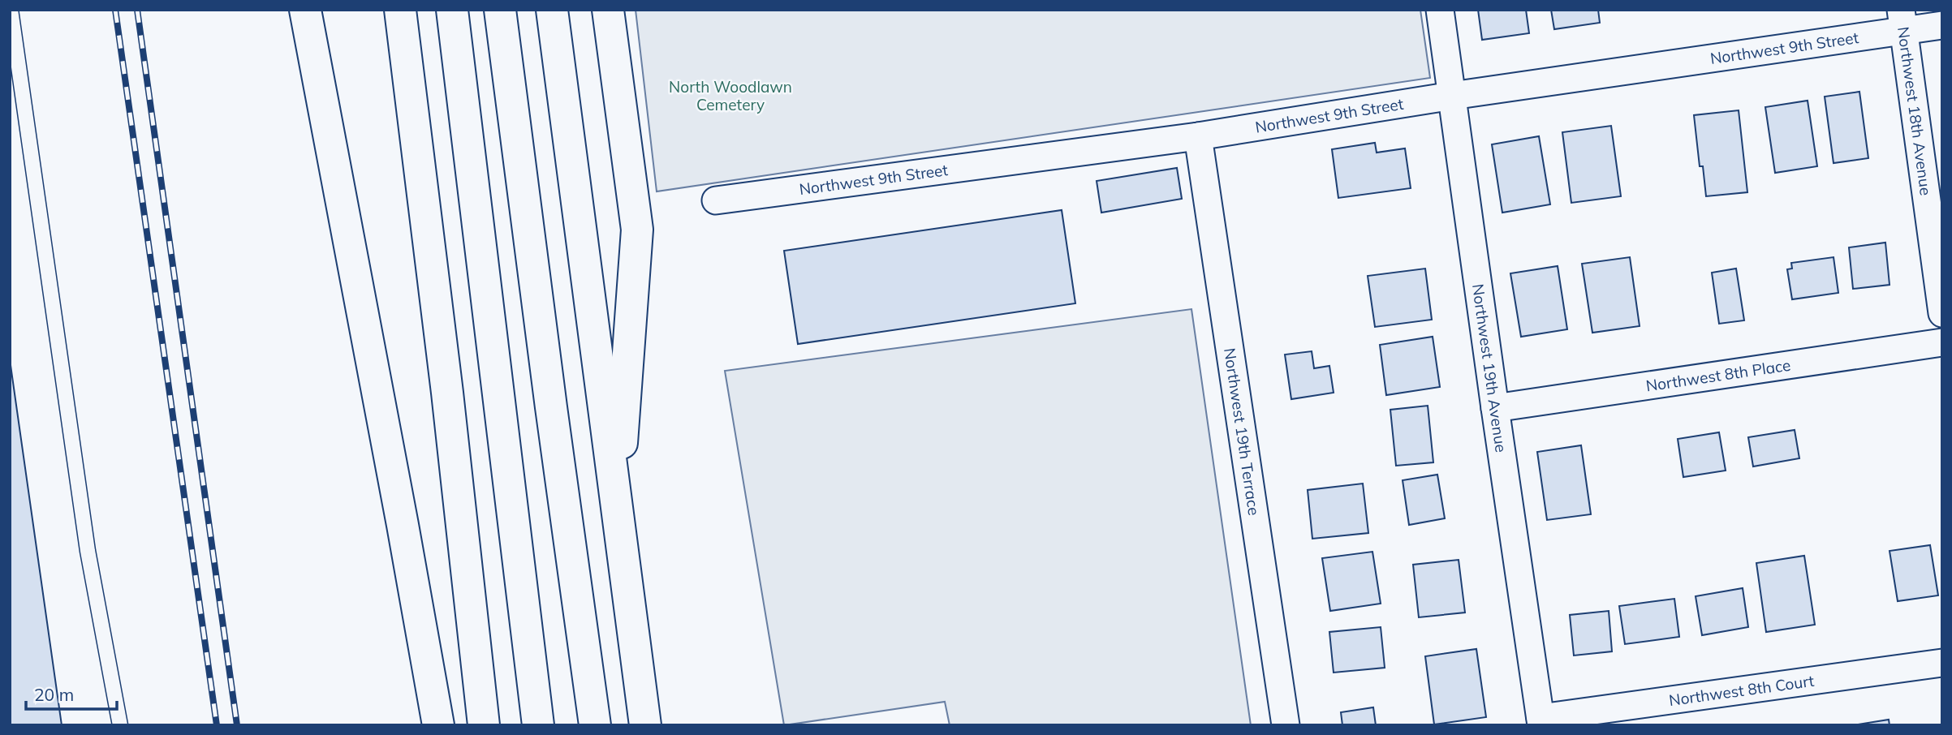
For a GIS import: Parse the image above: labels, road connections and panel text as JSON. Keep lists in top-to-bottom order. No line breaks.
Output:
{"streets":{"street":["Northwest 9th Street","Northwest 18th Avenue","Northwest 19th Avenue","Northwest 8th Place","Northwest 19th Terrace","Northwest 8th Court"]},"crossings":[["Northwest 9th Street","Northwest 18th Avenue"],["Northwest 9th Street","Northwest 19th Avenue"],["Northwest 9th Street","Northwest 19th Terrace"],["Northwest 19th Avenue","Northwest 8th Place"],["Northwest 19th Avenue","Northwest 8th Court"]],"parks":["North Woodlawn Cemetery"],"scale_bar":"20 m"}
